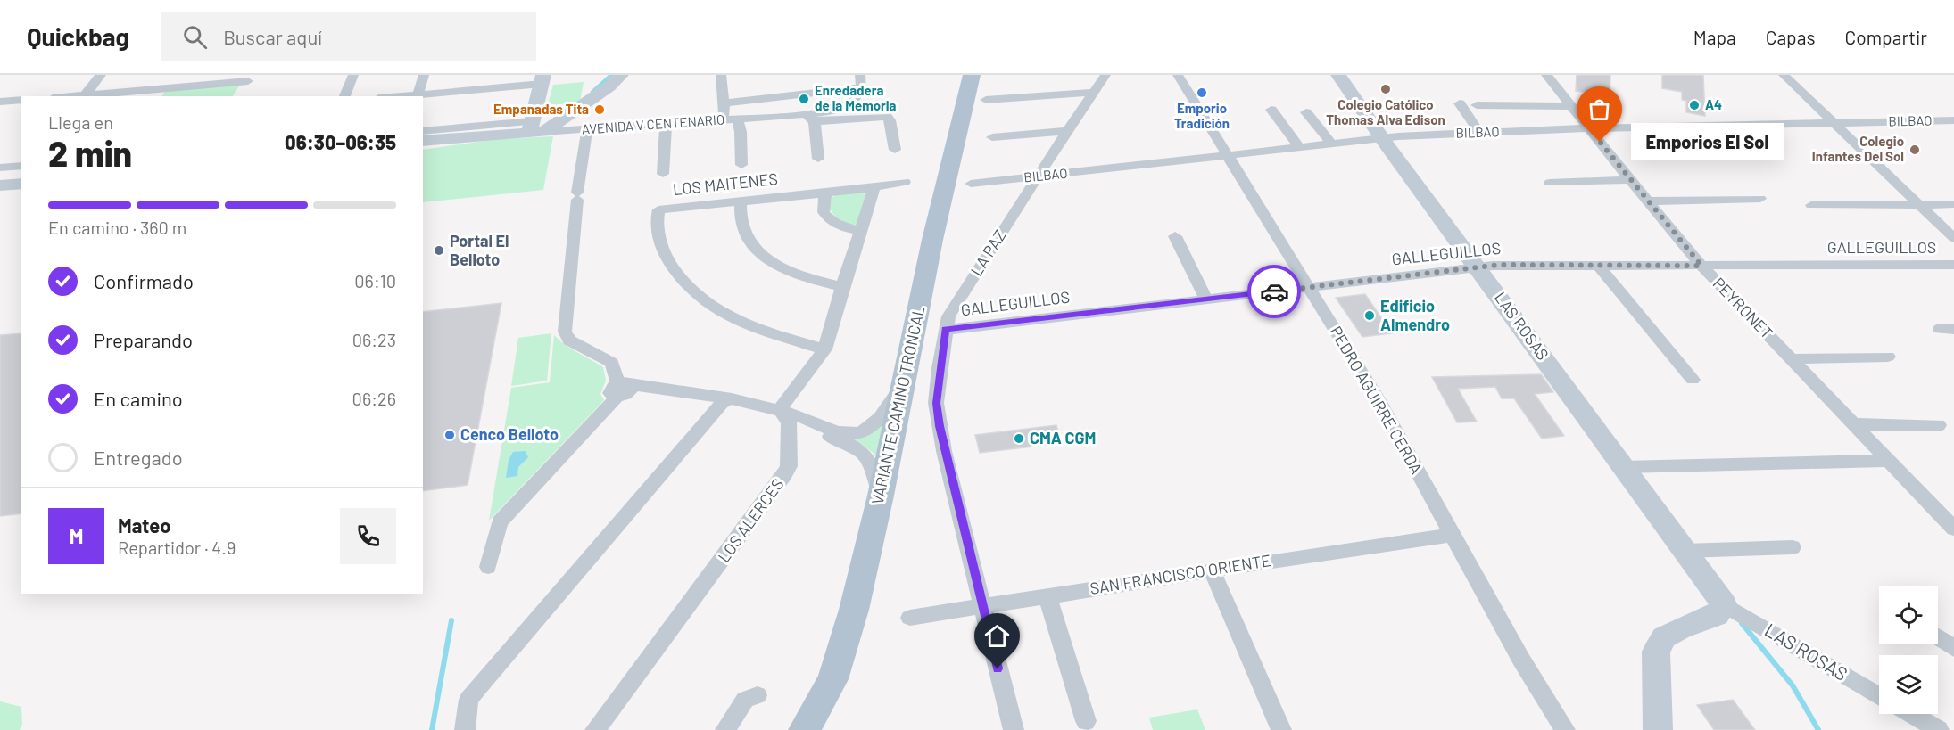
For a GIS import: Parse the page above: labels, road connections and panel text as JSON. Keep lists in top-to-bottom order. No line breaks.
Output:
{"streets":{"main road":["VARIANTE CAMINO TRONCAL"],"street":["BILBAO","AVENIDA V CENTENARIO","LOS MAITENES","GALLEGUILLOS","LA PAZ","PEYRONET","LAS ROSAS","PEDRO AGUIRRE CERDA","LOS ALERCES","SAN FRANCISCO ORIENTE"]},"crossings":[["BILBAO","LA PAZ"],["BILBAO","PEYRONET"],["BILBAO","LAS ROSAS"],["BILBAO","PEDRO AGUIRRE CERDA"],["GALLEGUILLOS","LA PAZ"],["GALLEGUILLOS","PEYRONET"],["GALLEGUILLOS","LAS ROSAS"],["GALLEGUILLOS","PEDRO AGUIRRE CERDA"],["LA PAZ","SAN FRANCISCO ORIENTE"],["PEDRO AGUIRRE CERDA","SAN FRANCISCO ORIENTE"]],"places":["Colegio Católico Thomas Alva Edison","Emporio Tradición","Enredadera de la Memoria","A4","Empanadas Tita","Emporios El Sol","Colegio Infantes Del Sol","Portal El Belloto","Edificio Almendro","Cenco Belloto","CMA CGM"],"page":{"header":"Quickbag","search":"Buscar aquí","nav":["Mapa","Capas","Compartir"],"heading":["2 min","Llega en","06:30–06:35"],"panel":["Mateo","Repartidor · 4.9"],"bubble":"Emporios El Sol","bar":"En camino · 360 m","list":[["Confirmado","06:10"],["Preparando","06:23"],["En camino","06:26"],"Entregado"],"round":"M"}}
